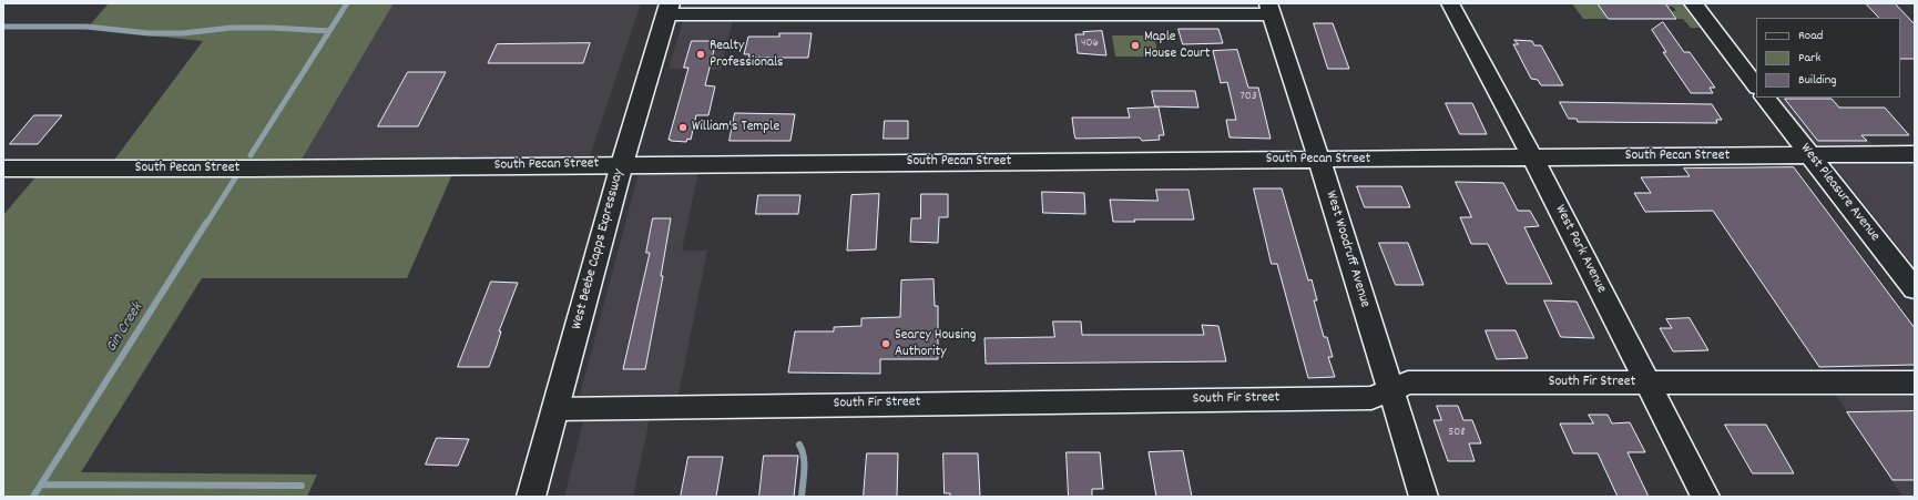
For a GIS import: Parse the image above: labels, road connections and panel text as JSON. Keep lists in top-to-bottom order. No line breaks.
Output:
{"streets":{"main road":["West Beebe Capps Expressway"],"street":["South Pecan Street","West Pleasure Avenue","West Woodruff Avenue","West Park Avenue","South Fir Street"]},"crossings":[["South Pecan Street","West Pleasure Avenue"],["South Pecan Street","West Beebe Capps Expressway"],["South Pecan Street","West Woodruff Avenue"],["South Pecan Street","West Park Avenue"],["West Beebe Capps Expressway","South Fir Street"],["West Woodruff Avenue","South Fir Street"],["West Park Avenue","South Fir Street"]],"water":["Gin Creek"],"places":["Maple House Court","Realty Professionals","William's Temple","Searcy Housing Authority"],"house_numbers":["406","703","508"],"legend":["Road","Park","Building"]}
